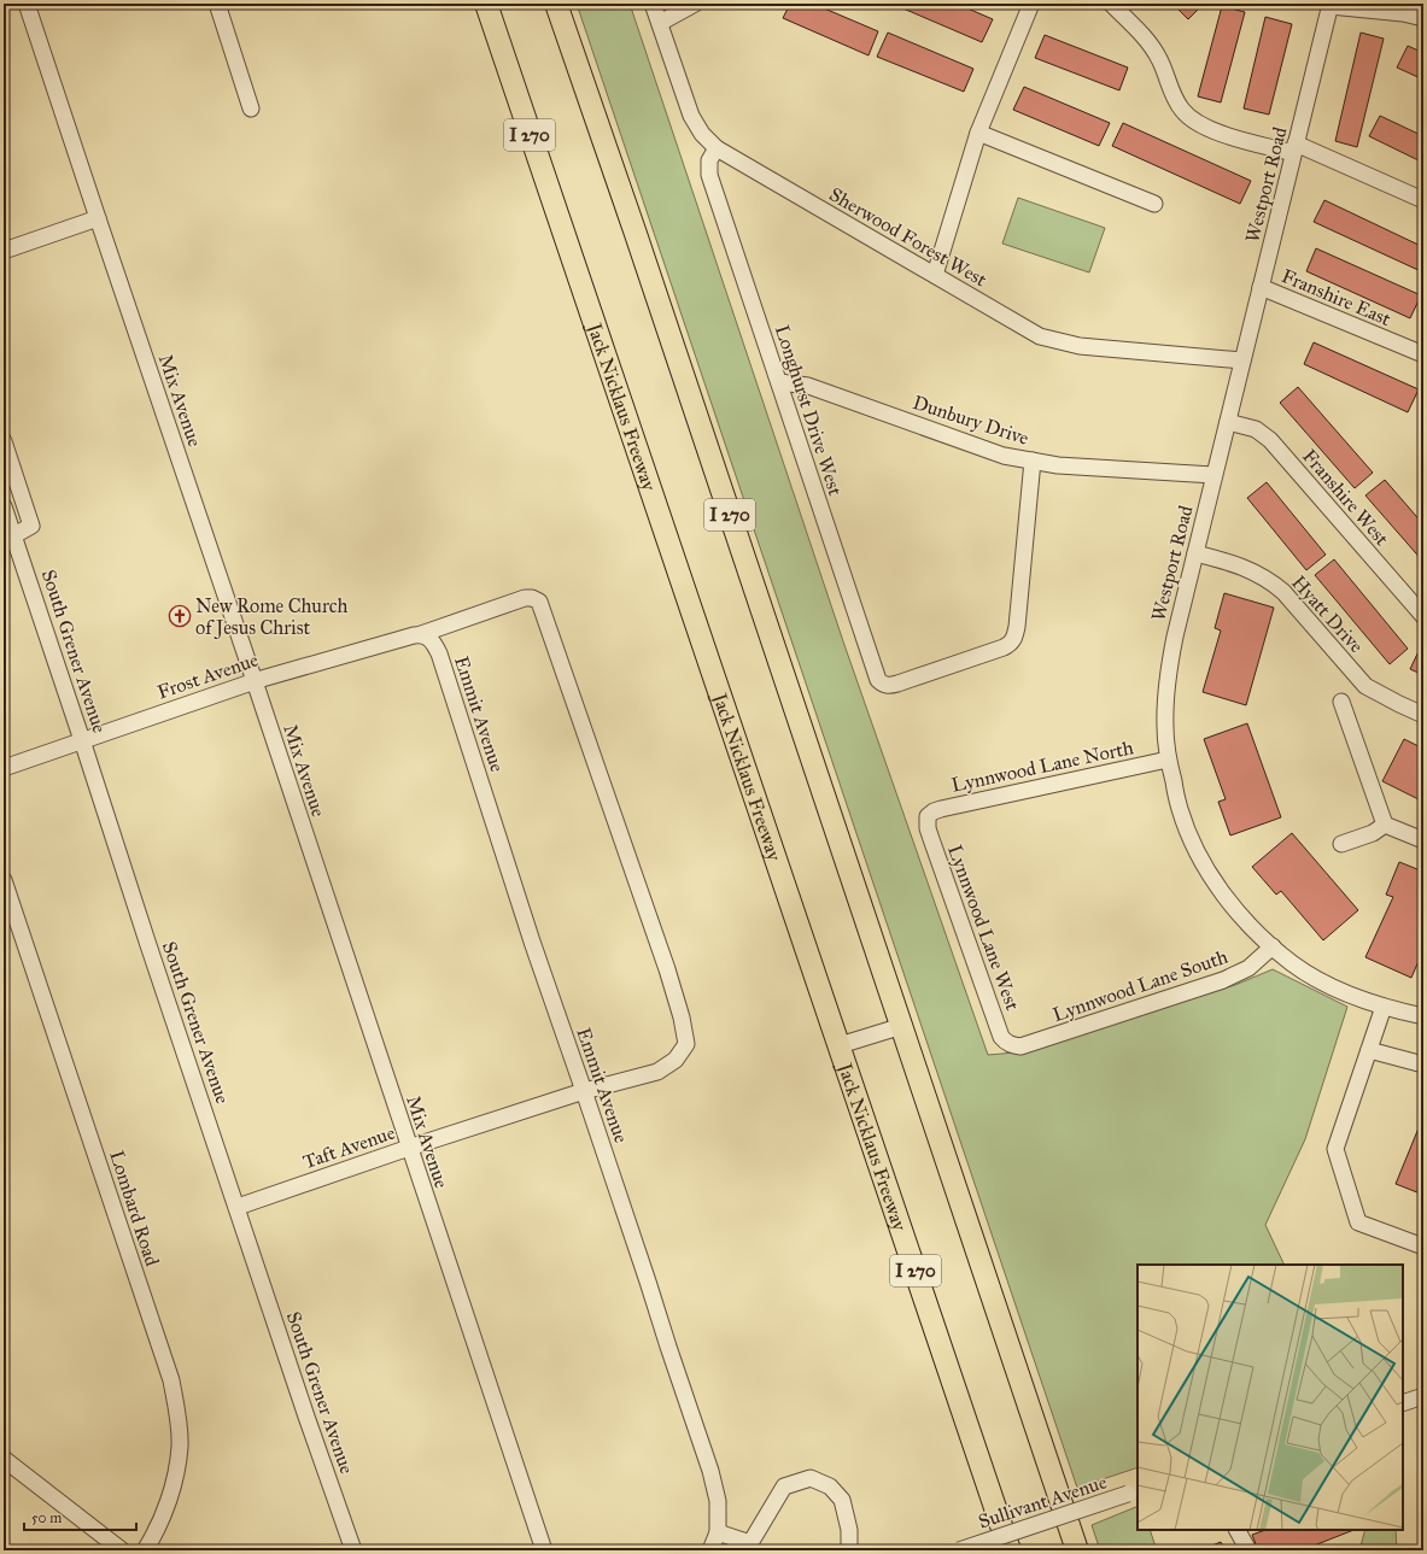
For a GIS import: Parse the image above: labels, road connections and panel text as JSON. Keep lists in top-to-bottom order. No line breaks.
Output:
{"streets":{"highway":["I 270","Jack Nicklaus Freeway"],"street":["Westport Road","Sherwood Forest West","Franshire East","Mix Avenue","Longhurst Drive West","Dunbury Drive","Franshire West","Hyatt Drive","South Grener Avenue","Frost Avenue","Emmit Avenue","Lynnwood Lane North","Lynnwood Lane West","Lynnwood Lane South","Taft Avenue","Lombard Road","Sullivant Avenue"]},"crossings":[["Westport Road","Sherwood Forest West"],["Westport Road","Franshire East"],["Westport Road","Dunbury Drive"],["Westport Road","Franshire West"],["Westport Road","Hyatt Drive"],["Westport Road","Lynnwood Lane North"],["Westport Road","Lynnwood Lane South"],["Sherwood Forest West","Longhurst Drive West"],["Mix Avenue","Frost Avenue"],["Mix Avenue","Taft Avenue"],["Longhurst Drive West","Dunbury Drive"],["South Grener Avenue","Frost Avenue"],["South Grener Avenue","Taft Avenue"],["Frost Avenue","Emmit Avenue"],["Frost Avenue","Taft Avenue"],["Emmit Avenue","Taft Avenue"],["Lynnwood Lane North","Lynnwood Lane West"],["Lynnwood Lane West","Lynnwood Lane South"]],"places":{"church":["New Rome Church of Jesus Christ"]},"scale_bar":"50 m"}
